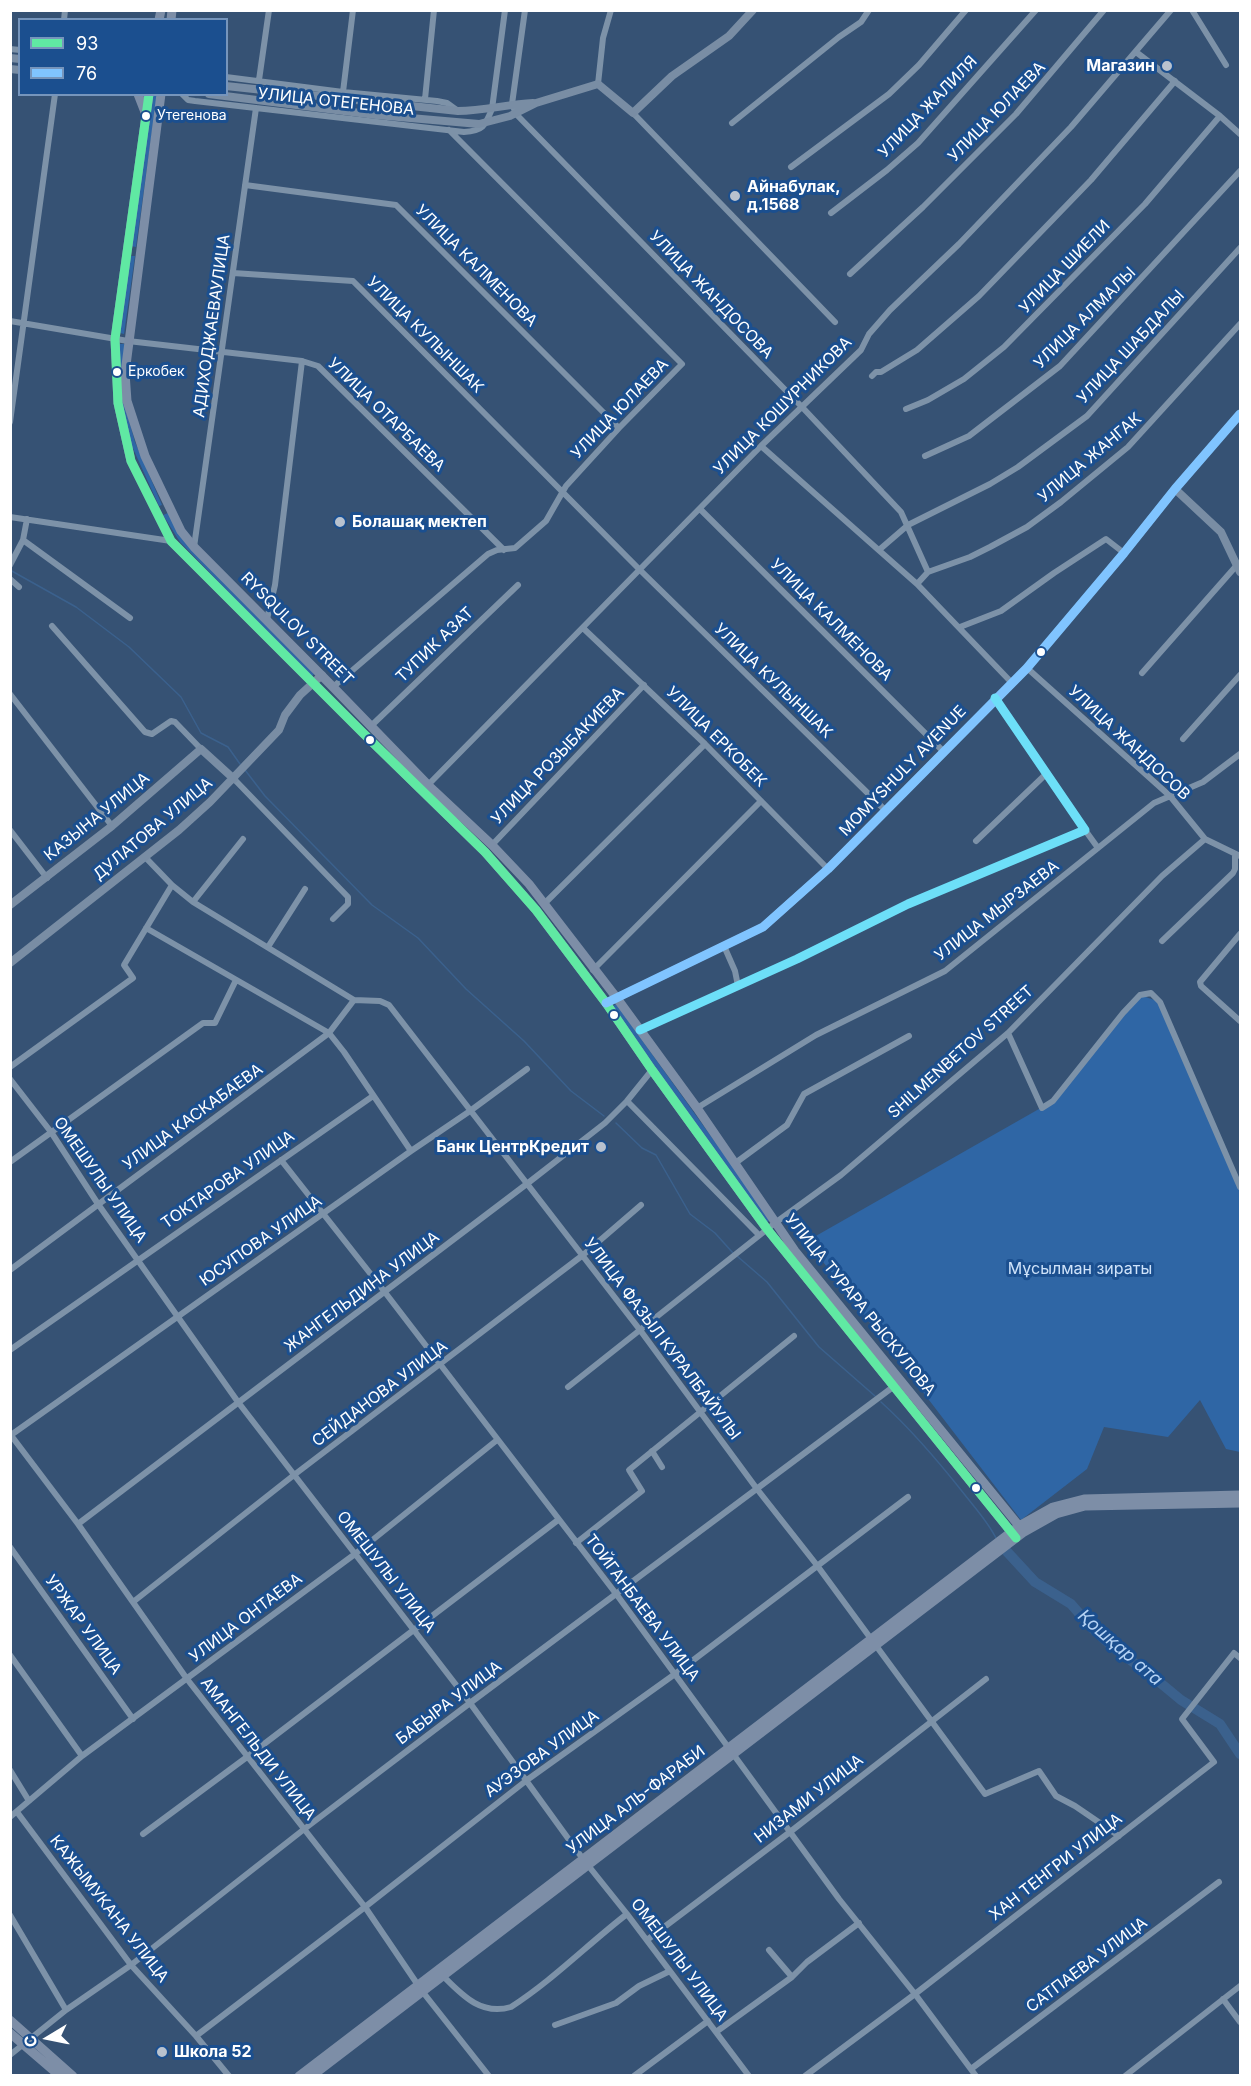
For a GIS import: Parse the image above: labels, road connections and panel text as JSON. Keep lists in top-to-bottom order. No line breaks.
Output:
{"streets":{"main road":["RYSQULOV STREET","УЛИЦА ТУРАРА РЫСКУЛОВА","УЛИЦА АЛЬ-ФАРАБИ"],"street":["УЛИЦА ОТЕГЕНОВА","УЛИЦА ЖАЛИЛЯ","УЛИЦА ЮЛАЕВА","УЛИЦА КАЛМЕНОВА","УЛИЦА ШИЕЛИ","УЛИЦА ЖАНДОСОВА","УЛИЦА АЛМАЛЫ","АДИХОДЖАЕВАУЛИЦА","УЛИЦА КУЛЫНШАК","УЛИЦА ШАБДАЛЫ","УЛИЦА КОШУРНИКОВА","УЛИЦА ОТАРБАЕВА","УЛИЦА ЖАНГАК","ТУПИК АЗАТ","УЛИЦА ЕРКОБЕК","УЛИЦА ЖАНДОСОВ","УЛИЦА РОЗЫБАКИЕВА","MOMYSHULY AVENUE","КАЗЫНА УЛИЦА","ДУЛАТОВА УЛИЦА","УЛИЦА МЫРЗАЕВА","SHILMENBETOV STREET","УЛИЦА КАСКАБАЕВА","ОМЕШУЛЫ УЛИЦА","ТОКТАРОВА УЛИЦА","ЮСУПОВА УЛИЦА","ЖАНГЕЛЬДИНА УЛИЦА","УЛИЦА ФАЗЫЛ КУРАЛБАЙУЛЫ","СЕЙДАНОВА УЛИЦА","ТОЙГАНБАЕВА УЛИЦА","УЛИЦА ОНТАЕВА","УРЖАР УЛИЦА","БАБЫРА УЛИЦА","АМАНГЕЛЬДИ УЛИЦА","АУЭЗОВА УЛИЦА","НИЗАМИ УЛИЦА","ХАН ТЕНГРИ УЛИЦА","КАЖЫМУКАНА УЛИЦА","САТПАЕВА УЛИЦА"]},"crossings":[["УЛИЦА ОТЕГЕНОВА","УЛИЦА ЮЛАЕВА"],["УЛИЦА ОТЕГЕНОВА","УЛИЦА ЖАНДОСОВА"],["УЛИЦА ОТЕГЕНОВА","АДИХОДЖАЕВАУЛИЦА"],["УЛИЦА ЮЛАЕВА","УЛИЦА КАЛМЕНОВА"],["УЛИЦА ЮЛАЕВА","УЛИЦА КУЛЫНШАК"],["УЛИЦА ЮЛАЕВА","УЛИЦА ОТАРБАЕВА"],["УЛИЦА ЮЛАЕВА","RYSQULOV STREET"],["УЛИЦА КАЛМЕНОВА","АДИХОДЖАЕВАУЛИЦА"],["УЛИЦА КАЛМЕНОВА","УЛИЦА КОШУРНИКОВА"],["УЛИЦА КАЛМЕНОВА","MOMYSHULY AVENUE"],["УЛИЦА ЖАНДОСОВА","УЛИЦА ШАБДАЛЫ"],["УЛИЦА ЖАНДОСОВА","УЛИЦА КОШУРНИКОВА"],["УЛИЦА ЖАНДОСОВА","УЛИЦА ЖАНГАК"],["АДИХОДЖАЕВАУЛИЦА","УЛИЦА КУЛЫНШАК"],["АДИХОДЖАЕВАУЛИЦА","УЛИЦА ОТАРБАЕВА"],["АДИХОДЖАЕВАУЛИЦА","RYSQULOV STREET"],["УЛИЦА КУЛЫНШАК","УЛИЦА КОШУРНИКОВА"],["УЛИЦА КУЛЫНШАК","MOMYSHULY AVENUE"],["УЛИЦА КОШУРНИКОВА","RYSQULOV STREET"],["УЛИЦА КОШУРНИКОВА","УЛИЦА ЕРКОБЕК"],["RYSQULOV STREET","ТУПИК АЗАТ"],["RYSQULOV STREET","УЛИЦА РОЗЫБАКИЕВА"],["RYSQULOV STREET","MOMYSHULY AVENUE"],["RYSQULOV STREET","ДУЛАТОВА УЛИЦА"],["RYSQULOV STREET","SHILMENBETOV STREET"],["RYSQULOV STREET","ЖАНГЕЛЬДИНА УЛИЦА"],["RYSQULOV STREET","УЛИЦА ТУРАРА РЫСКУЛОВА"],["RYSQULOV STREET","БАБЫРА УЛИЦА"],["RYSQULOV STREET","УЛИЦА АЛЬ-ФАРАБИ"],["УЛИЦА ЕРКОБЕК","УЛИЦА РОЗЫБАКИЕВА"],["УЛИЦА ЕРКОБЕК","MOMYSHULY AVENUE"],["УЛИЦА ЖАНДОСОВ","MOMYSHULY AVENUE"],["УЛИЦА ЖАНДОСОВ","УЛИЦА МЫРЗАЕВА"],["УЛИЦА ЖАНДОСОВ","SHILMENBETOV STREET"],["ДУЛАТОВА УЛИЦА","УЛИЦА ФАЗЫЛ КУРАЛБАЙУЛЫ"],["УЛИЦА МЫРЗАЕВА","УЛИЦА ТУРАРА РЫСКУЛОВА"],["SHILMENBETOV STREET","УЛИЦА ТУРАРА РЫСКУЛОВА"],["SHILMENBETOV STREET","УЛИЦА ФАЗЫЛ КУРАЛБАЙУЛЫ"],["УЛИЦА КАСКАБАЕВА","ОМЕШУЛЫ УЛИЦА"],["УЛИЦА КАСКАБАЕВА","УЛИЦА ФАЗЫЛ КУРАЛБАЙУЛЫ"],["ОМЕШУЛЫ УЛИЦА","ТОКТАРОВА УЛИЦА"],["ОМЕШУЛЫ УЛИЦА","ЮСУПОВА УЛИЦА"],["ОМЕШУЛЫ УЛИЦА","ЖАНГЕЛЬДИНА УЛИЦА"],["ОМЕШУЛЫ УЛИЦА","СЕЙДАНОВА УЛИЦА"],["ОМЕШУЛЫ УЛИЦА","УЛИЦА ОНТАЕВА"],["ОМЕШУЛЫ УЛИЦА","БАБЫРА УЛИЦА"],["ОМЕШУЛЫ УЛИЦА","АУЭЗОВА УЛИЦА"],["ОМЕШУЛЫ УЛИЦА","НИЗАМИ УЛИЦА"],["ОМЕШУЛЫ УЛИЦА","УЛИЦА АЛЬ-ФАРАБИ"],["ТОКТАРОВА УЛИЦА","ТОЙГАНБАЕВА УЛИЦА"],["ЮСУПОВА УЛИЦА","УЛИЦА ФАЗЫЛ КУРАЛБАЙУЛЫ"],["ЮСУПОВА УЛИЦА","ТОЙГАНБАЕВА УЛИЦА"],["ЮСУПОВА УЛИЦА","АМАНГЕЛЬДИ УЛИЦА"],["ЖАНГЕЛЬДИНА УЛИЦА","УЛИЦА ФАЗЫЛ КУРАЛБАЙУЛЫ"],["ЖАНГЕЛЬДИНА УЛИЦА","ТОЙГАНБАЕВА УЛИЦА"],["ЖАНГЕЛЬДИНА УЛИЦА","АМАНГЕЛЬДИ УЛИЦА"],["УЛИЦА ТУРАРА РЫСКУЛОВА","УЛИЦА АЛЬ-ФАРАБИ"],["УЛИЦА ФАЗЫЛ КУРАЛБАЙУЛЫ","СЕЙДАНОВА УЛИЦА"],["УЛИЦА ФАЗЫЛ КУРАЛБАЙУЛЫ","БАБЫРА УЛИЦА"],["УЛИЦА ФАЗЫЛ КУРАЛБАЙУЛЫ","АУЭЗОВА УЛИЦА"],["УЛИЦА ФАЗЫЛ КУРАЛБАЙУЛЫ","НИЗАМИ УЛИЦА"],["УЛИЦА ФАЗЫЛ КУРАЛБАЙУЛЫ","УЛИЦА АЛЬ-ФАРАБИ"],["УЛИЦА ФАЗЫЛ КУРАЛБАЙУЛЫ","ХАН ТЕНГРИ УЛИЦА"],["СЕЙДАНОВА УЛИЦА","ТОЙГАНБАЕВА УЛИЦА"],["СЕЙДАНОВА УЛИЦА","АМАНГЕЛЬДИ УЛИЦА"],["ТОЙГАНБАЕВА УЛИЦА","УЛИЦА ОНТАЕВА"],["ТОЙГАНБАЕВА УЛИЦА","БАБЫРА УЛИЦА"],["ТОЙГАНБАЕВА УЛИЦА","АУЭЗОВА УЛИЦА"],["ТОЙГАНБАЕВА УЛИЦА","НИЗАМИ УЛИЦА"],["ТОЙГАНБАЕВА УЛИЦА","УЛИЦА АЛЬ-ФАРАБИ"],["ТОЙГАНБАЕВА УЛИЦА","ХАН ТЕНГРИ УЛИЦА"],["ТОЙГАНБАЕВА УЛИЦА","САТПАЕВА УЛИЦА"],["УЛИЦА ОНТАЕВА","УРЖАР УЛИЦА"],["УЛИЦА ОНТАЕВА","АМАНГЕЛЬДИ УЛИЦА"],["УЛИЦА ОНТАЕВА","КАЖЫМУКАНА УЛИЦА"],["БАБЫРА УЛИЦА","АМАНГЕЛЬДИ УЛИЦА"],["БАБЫРА УЛИЦА","КАЖЫМУКАНА УЛИЦА"],["АМАНГЕЛЬДИ УЛИЦА","АУЭЗОВА УЛИЦА"],["АМАНГЕЛЬДИ УЛИЦА","УЛИЦА АЛЬ-ФАРАБИ"],["АУЭЗОВА УЛИЦА","КАЖЫМУКАНА УЛИЦА"]],"water":["Қошқар ата"],"parks":["Мұсылман зираты"],"places":["Магазин","Утегенова","Айнабулак, д.1568","Еркобек","Болашақ мектеп","Банк ЦентрКредит","Школа 52"],"lines":["transit line 93","transit line 76"],"legend":["93","76"],"north":"left"}
